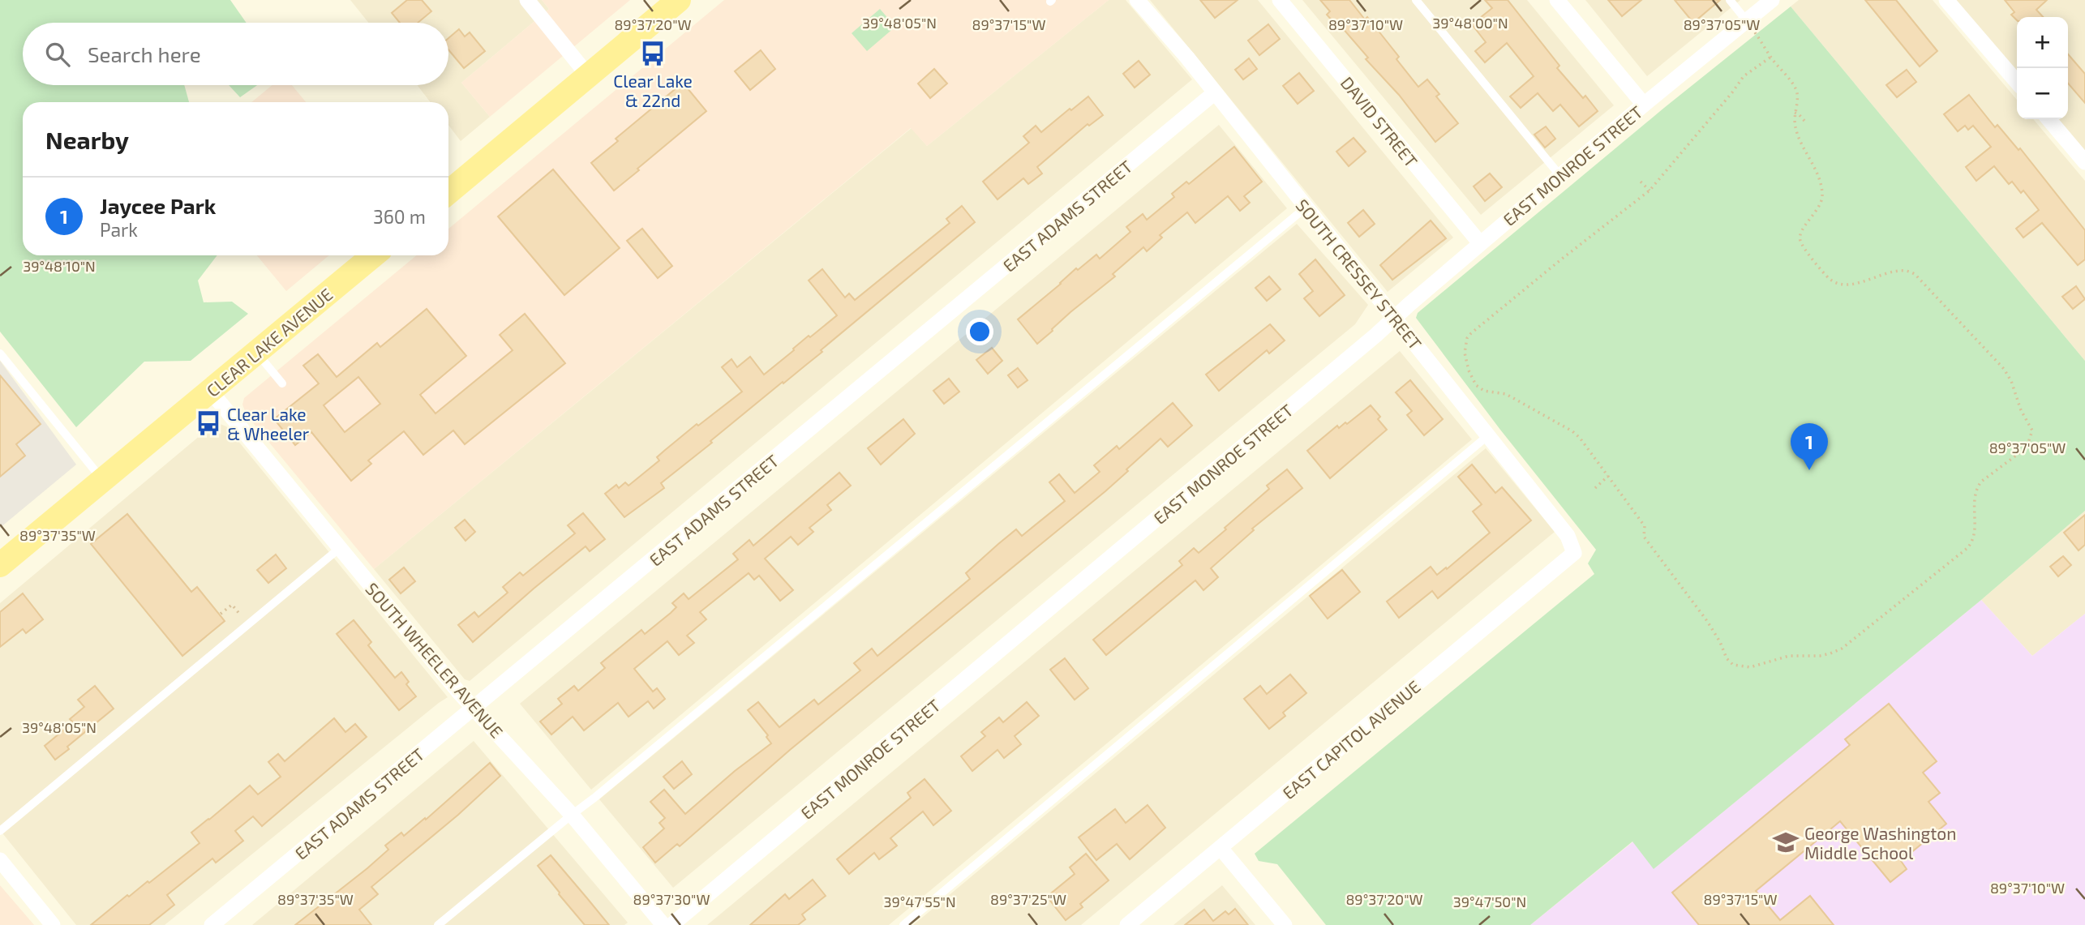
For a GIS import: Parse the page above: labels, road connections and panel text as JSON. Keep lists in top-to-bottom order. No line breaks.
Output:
{"streets":{"main road":["CLEAR LAKE AVENUE"],"street":["DAVID STREET","EAST MONROE STREET","EAST ADAMS STREET","SOUTH CRESSEY STREET","SOUTH WHEELER AVENUE","EAST CAPITOL AVENUE"]},"crossings":[["DAVID STREET","EAST MONROE STREET"],["EAST MONROE STREET","SOUTH CRESSEY STREET"],["EAST ADAMS STREET","SOUTH CRESSEY STREET"],["EAST ADAMS STREET","SOUTH WHEELER AVENUE"],["SOUTH CRESSEY STREET","EAST CAPITOL AVENUE"],["CLEAR LAKE AVENUE","SOUTH WHEELER AVENUE"]],"places":{"bus stop":["Clear Lake & 22nd","Clear Lake & Wheeler"],"school or university":["George Washington Middle School"]},"page":{"map_buttons":["+","−"],"search":"Search here","heading":"Nearby","list":[{"mark":"1","name":"Jaycee Park","note":"Park","value":"360 m"}],"pins":"1"},"coordinates":["39°48'05\"N","39°48'00\"N","89°37'20\"W","89°37'15\"W","89°37'10\"W","89°37'05\"W","39°48'10\"N","89°37'35\"W","89°37'30\"W","89°37'25\"W","39°47'55\"N","39°47'50\"N"]}
